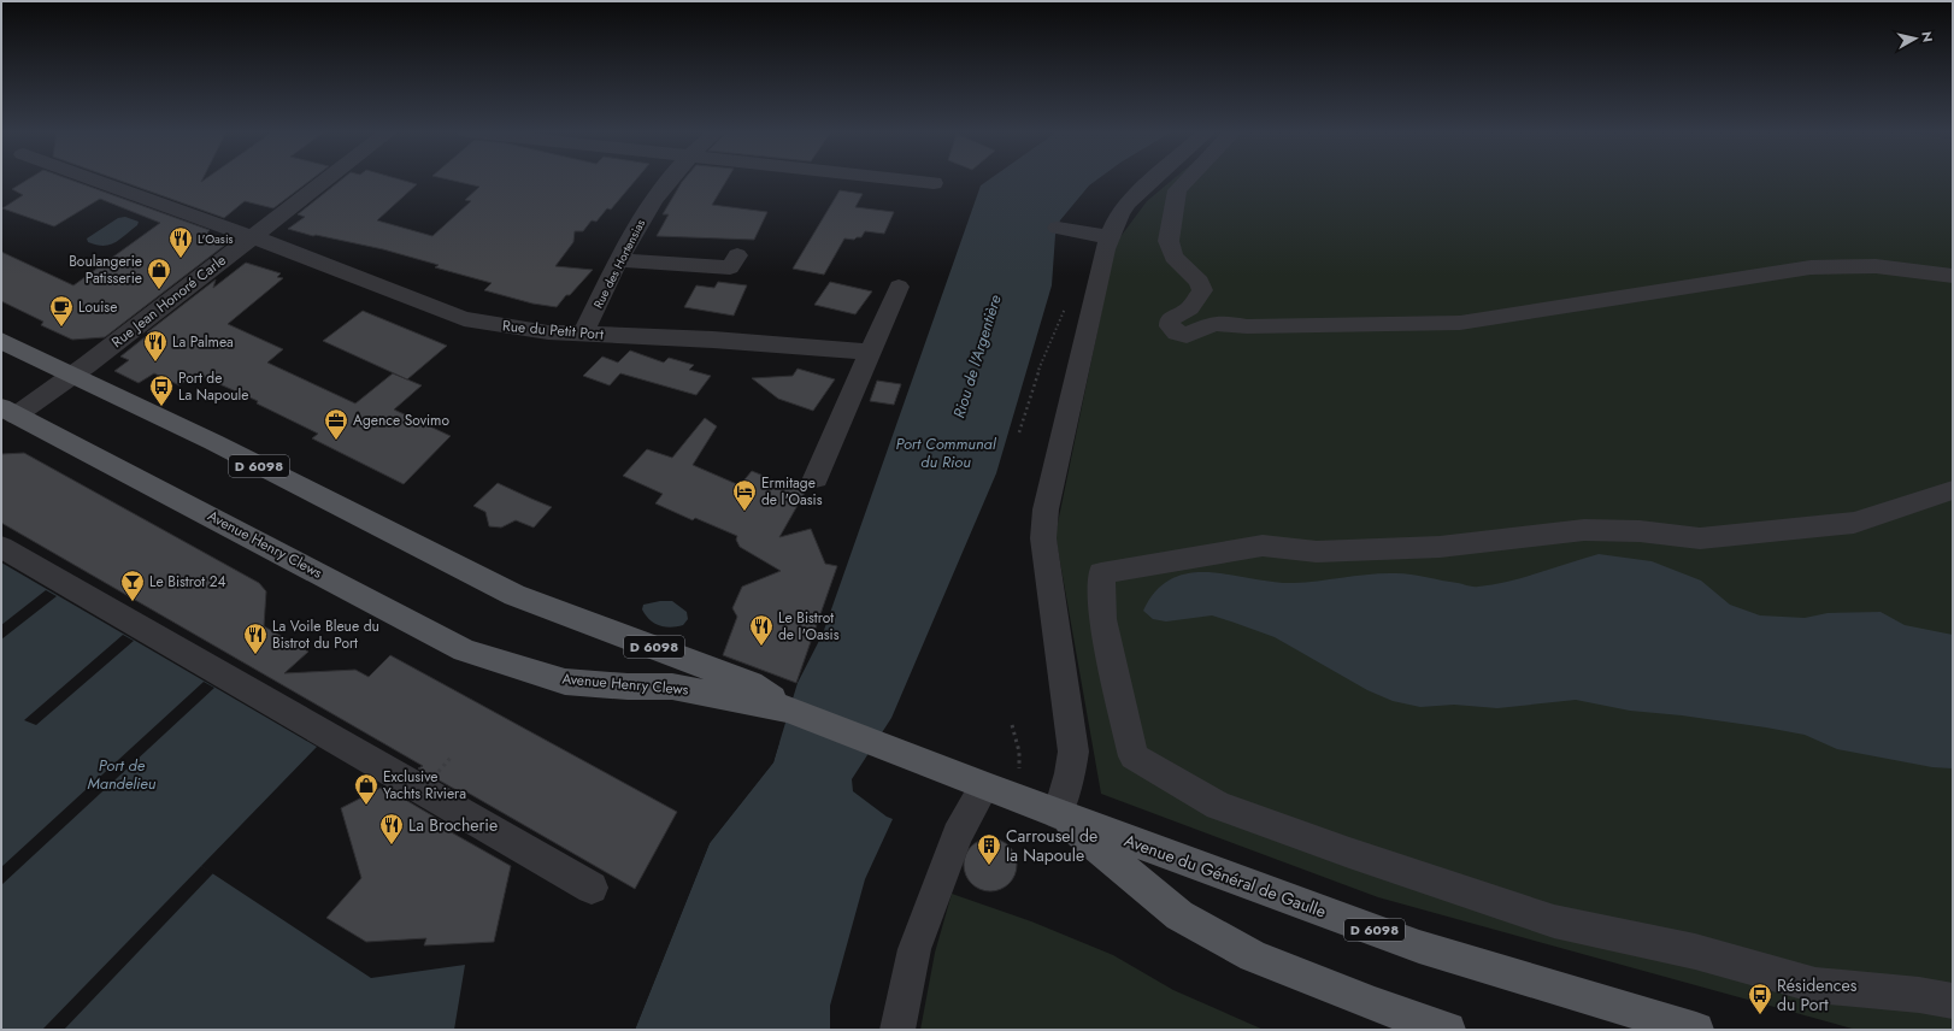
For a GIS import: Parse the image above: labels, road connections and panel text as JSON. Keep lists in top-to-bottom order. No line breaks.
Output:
{"streets":{"main road":["D 6098","Avenue Henry Clews","Avenue du Général de Gaulle"],"street":["Rue des Hortensias","Rue Jean Honoré Carle","Rue du Petit Port"]},"crossings":[["Rue des Hortensias","Rue du Petit Port"],["Rue Jean Honoré Carle","Rue du Petit Port"],["Rue Jean Honoré Carle","Avenue Henry Clews"],["Avenue Henry Clews","Avenue du Général de Gaulle"]],"water":["Riou de l'Argentière","Port Communal du Riou","Port de Mandelieu"],"places":{"restaurant":["L'Oasis","La Palmea","Le Bistrot de l'Oasis","La Voile Bleue du Bistrot du Port","La Brocherie"],"shop":["Boulangerie Patisserie","Exclusive Yachts Riviera"],"cafe":["Louise"],"bus stop":["Port de La Napoule","Résidences du Port"],"office":["Agence Sovimo"],"hotel":["Ermitage de l'Oasis"],"bar":["Le Bistrot 24"],"building":["Carrousel de la Napoule"]},"north":"right"}
